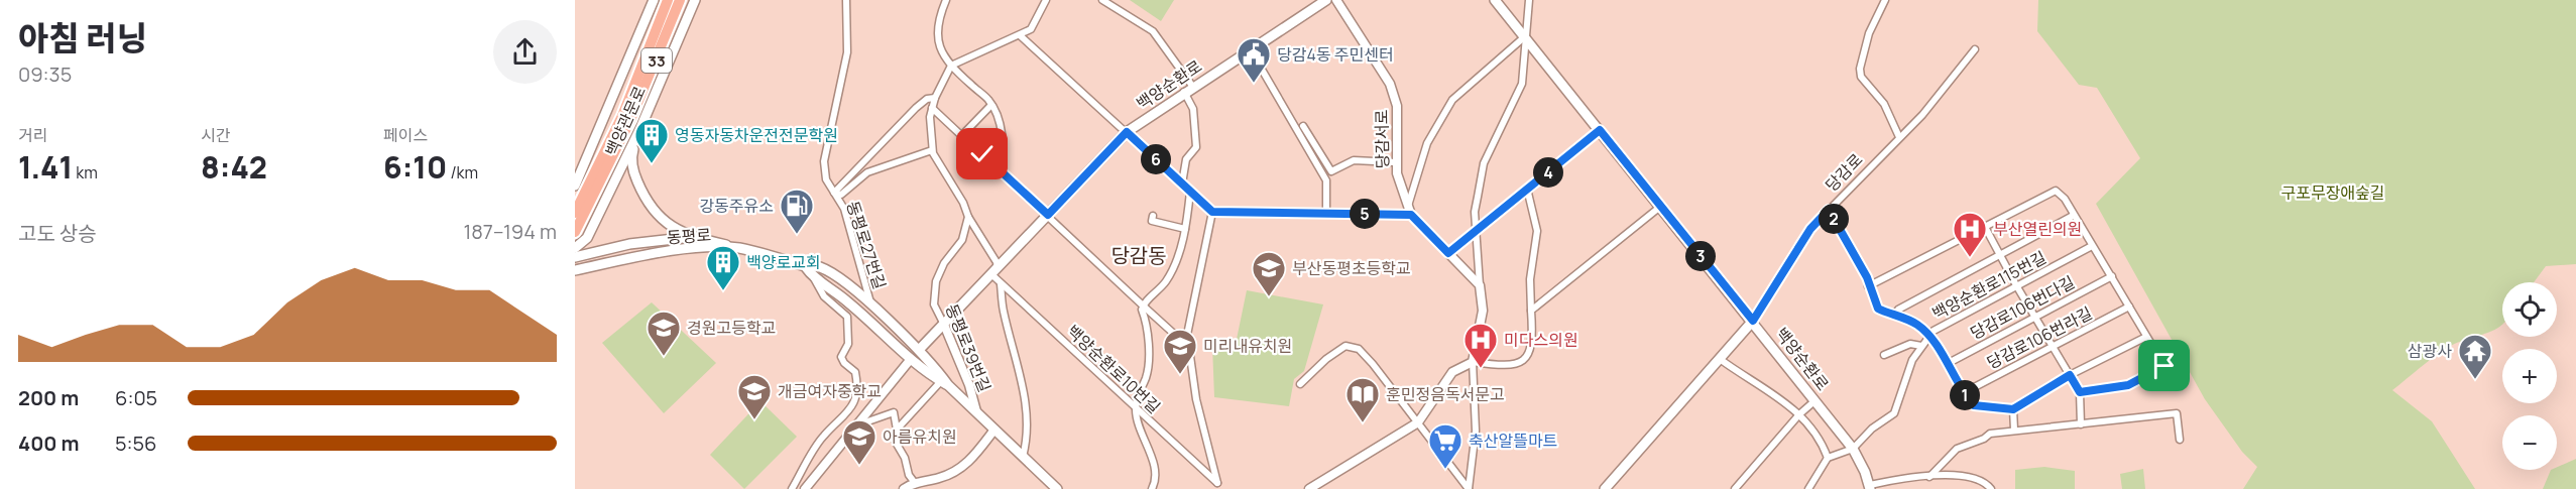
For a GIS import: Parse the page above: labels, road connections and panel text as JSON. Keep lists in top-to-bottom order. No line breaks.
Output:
{"streets":{"highway":["33"],"main road":["백양순환로","백양관문로","당감로","동평로"],"street":["당감서로","동평로27번길","백양순환로115번길","당감로106번다길","당감로106번라길","동평로39번길","백양순환로10번길"]},"crossings":[["백양순환로","당감로"],["백양순환로","동평로"],["백양순환로","백양순환로115번길"],["백양순환로","동평로39번길"],["백양순환로","백양순환로10번길"],["동평로","동평로27번길"],["동평로","동평로39번길"]],"districts":["당감동"],"parks":["구포무장애숲길"],"places":{"public building":["당감4동 주민센터"],"building":["영동자동차운전전문학원","백양로교회"],"fuel station":["강동주유소"],"hospital":["부산열린의원","미다스의원"],"school or university":["부산동평초등학교","경원고등학교","미리내유치원","개금여자중학교","아름유치원"],"temple":["삼광사"],"library":["훈민정음독서문고"],"supermarket":["축산알뜰마트"]},"page":{"heading":["아침 러닝","09:35"],"stats":[["거리","1.41 km"],["시간","8:42"],["페이스","6:10 /km"]],"pins":["6","4","5","2","3","1"],"chart":["고도 상승","187–194 m"],"map_buttons":["+","−"],"list":[{"name":"200 m","note":"6:05"},{"name":"400 m","note":"5:56"}]}}
